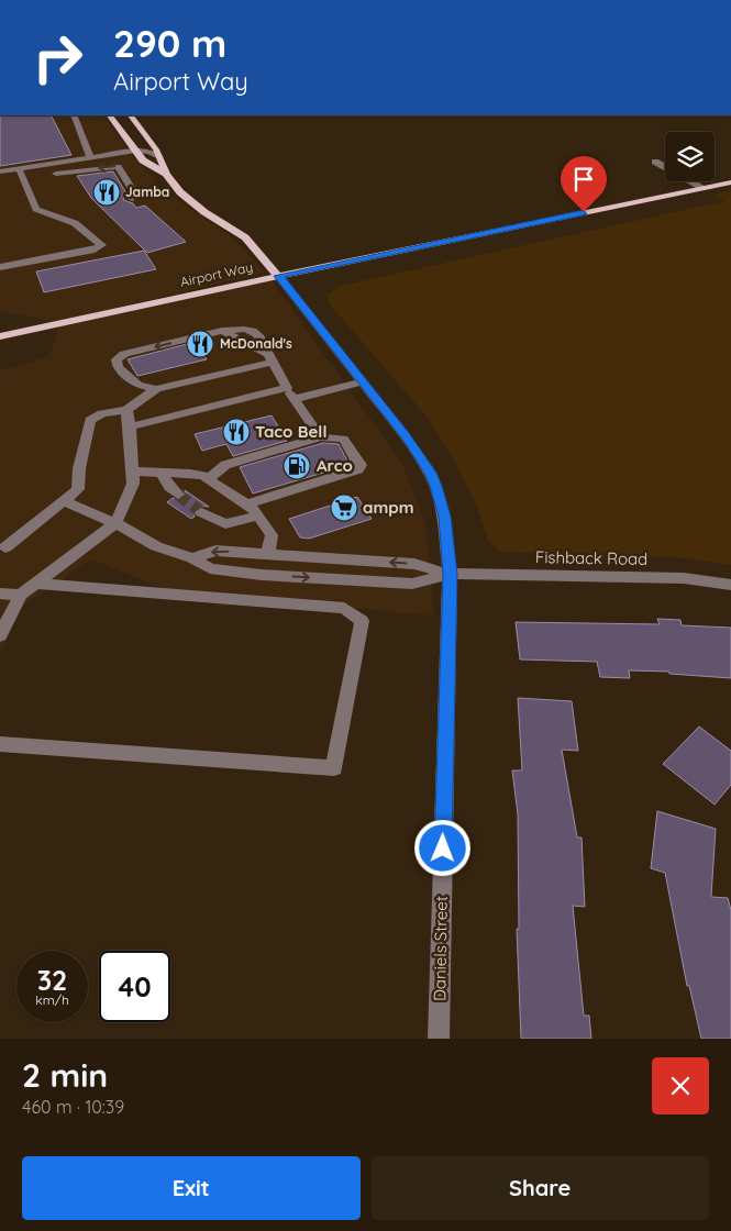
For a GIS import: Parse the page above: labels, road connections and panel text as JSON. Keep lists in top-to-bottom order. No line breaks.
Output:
{"streets":{"main road":["Airport Way","Daniels Street"],"street":["Fishback Road"]},"crossings":[["Airport Way","Daniels Street"],["Fishback Road","Daniels Street"]],"places":{"restaurant":["Jamba","McDonald's","Taco Bell"],"fuel station":["Arco"],"supermarket":["ampm"]},"page":{"turn":["290 m","Airport Way"],"speed":"32 km/h","limit":"40","heading":["2 min","460 m · 10:39"],"buttons":["Exit","Share"]}}
